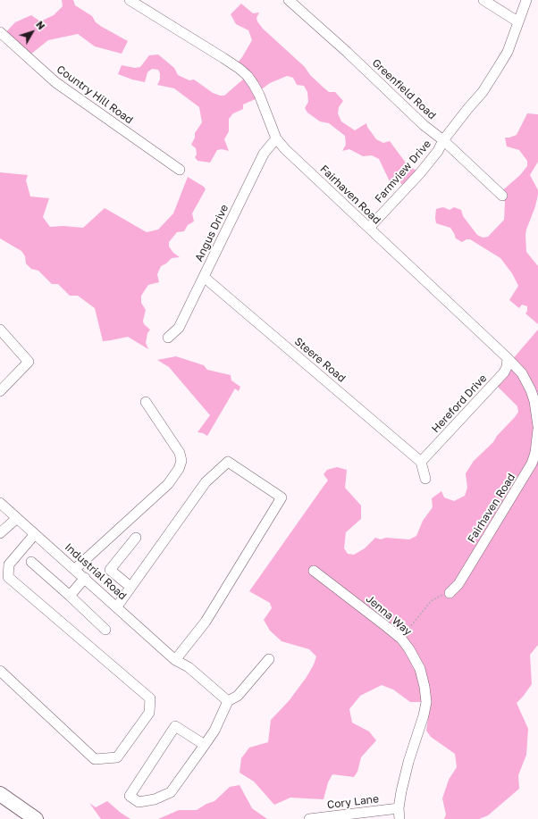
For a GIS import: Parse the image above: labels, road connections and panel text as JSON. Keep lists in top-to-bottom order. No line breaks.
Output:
{"streets":{"street":["Greenfield Road","Country Hill Road","Farmview Drive","Fairhaven Road","Angus Drive","Steere Road","Hereford Drive","Industrial Road","Jenna Way","Cory Lane"]},"crossings":[["Greenfield Road","Farmview Drive"],["Farmview Drive","Fairhaven Road"],["Fairhaven Road","Angus Drive"],["Fairhaven Road","Hereford Drive"],["Angus Drive","Steere Road"],["Steere Road","Hereford Drive"],["Jenna Way","Cory Lane"]],"north":"top right"}
